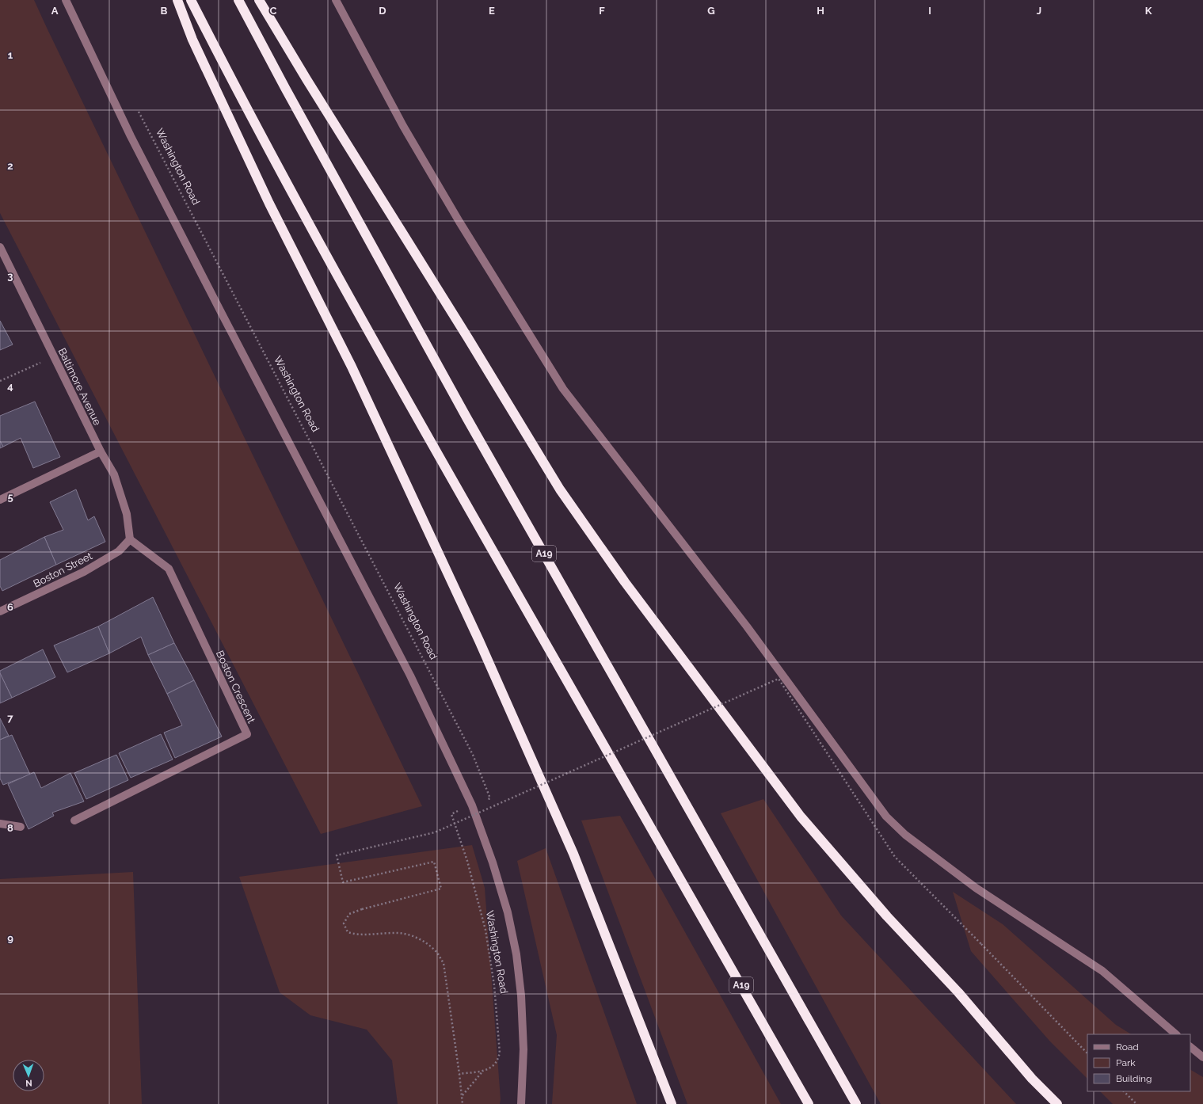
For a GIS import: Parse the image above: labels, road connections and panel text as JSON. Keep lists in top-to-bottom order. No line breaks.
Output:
{"streets":{"highway":["A19"],"street":["Washington Road","Baltimore Avenue","Boston Street","Boston Crescent"]},"crossings":[["Baltimore Avenue","Boston Street"],["Baltimore Avenue","Boston Crescent"],["Boston Street","Boston Crescent"]],"legend":["Road","Park","Building"],"north":"bottom","grid":{"columns":["A","B","C","D","E","F","G","H","I","J","K"],"rows":["1","2","3","4","5","6","7","8","9"]}}
